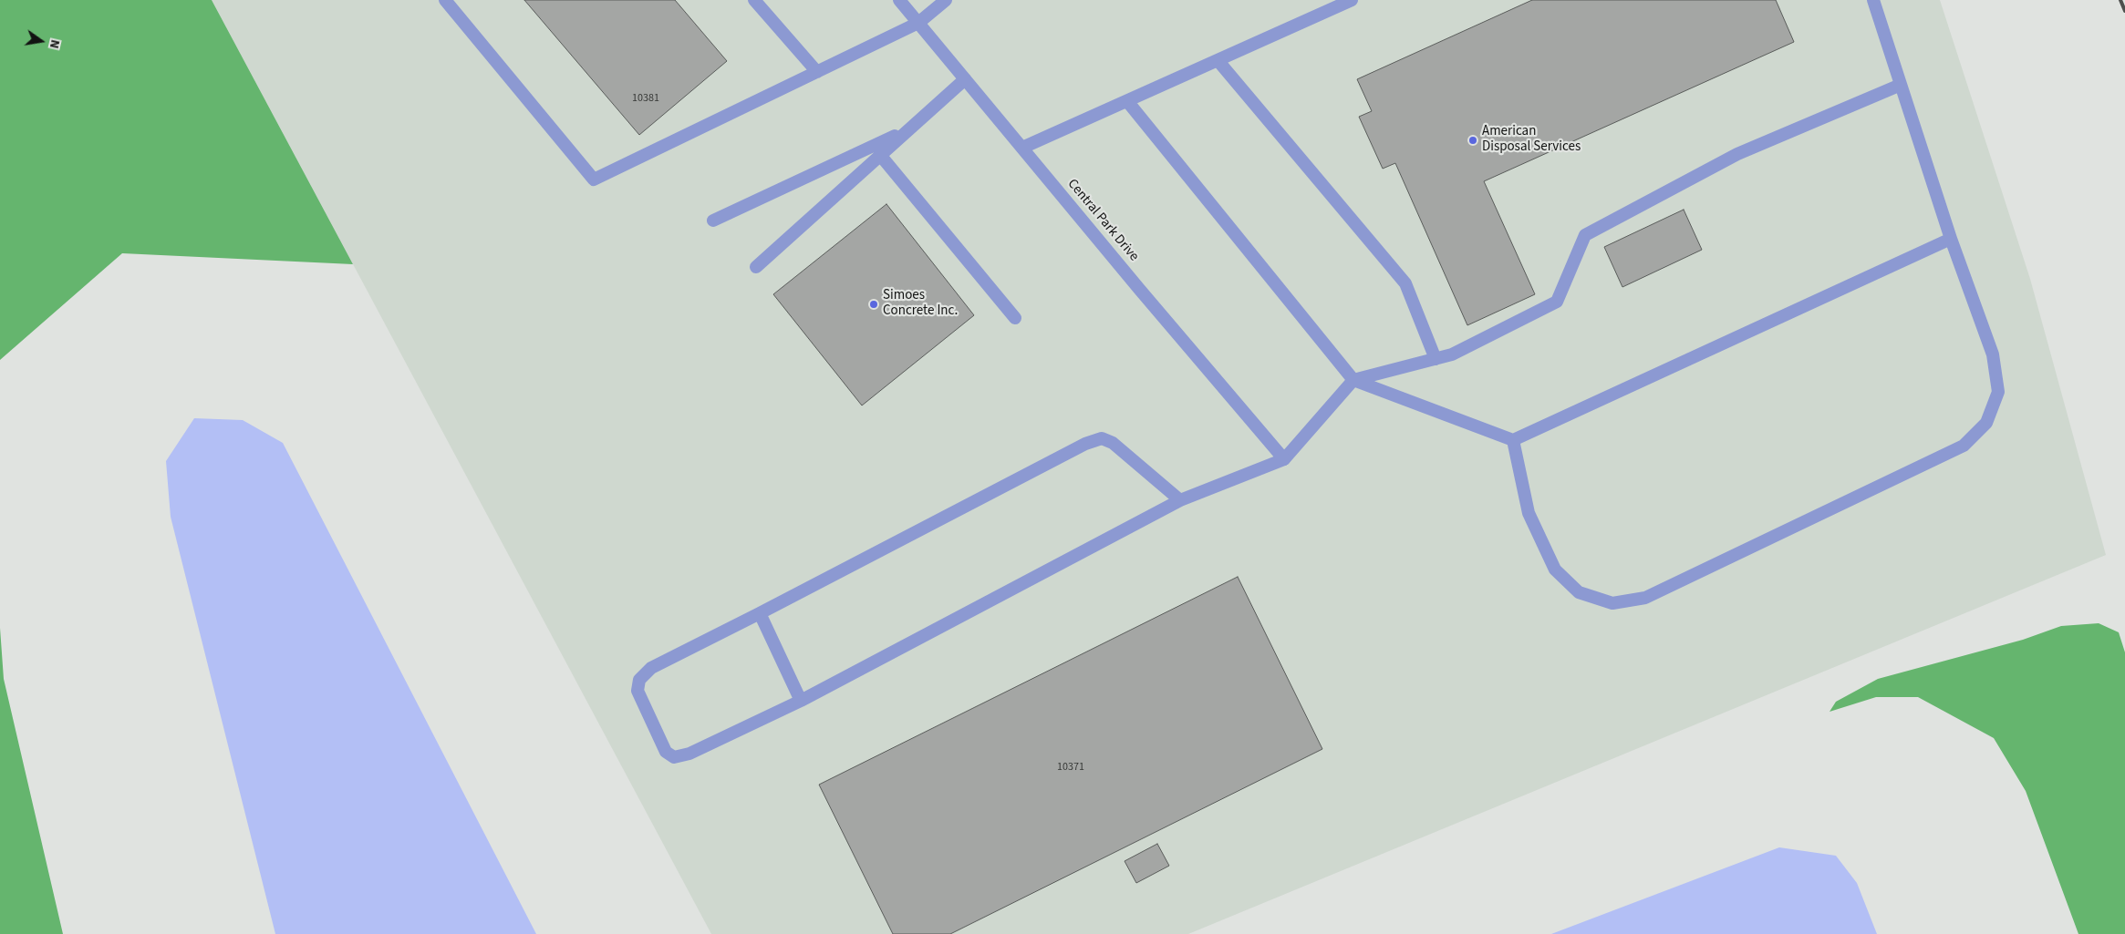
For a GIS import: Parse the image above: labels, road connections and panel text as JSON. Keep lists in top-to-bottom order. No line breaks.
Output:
{"streets":{"street":["Central Park Drive"]},"places":["American Disposal Services","Simoes Concrete Inc."],"house_numbers":["10381","10371"],"north":"right"}
